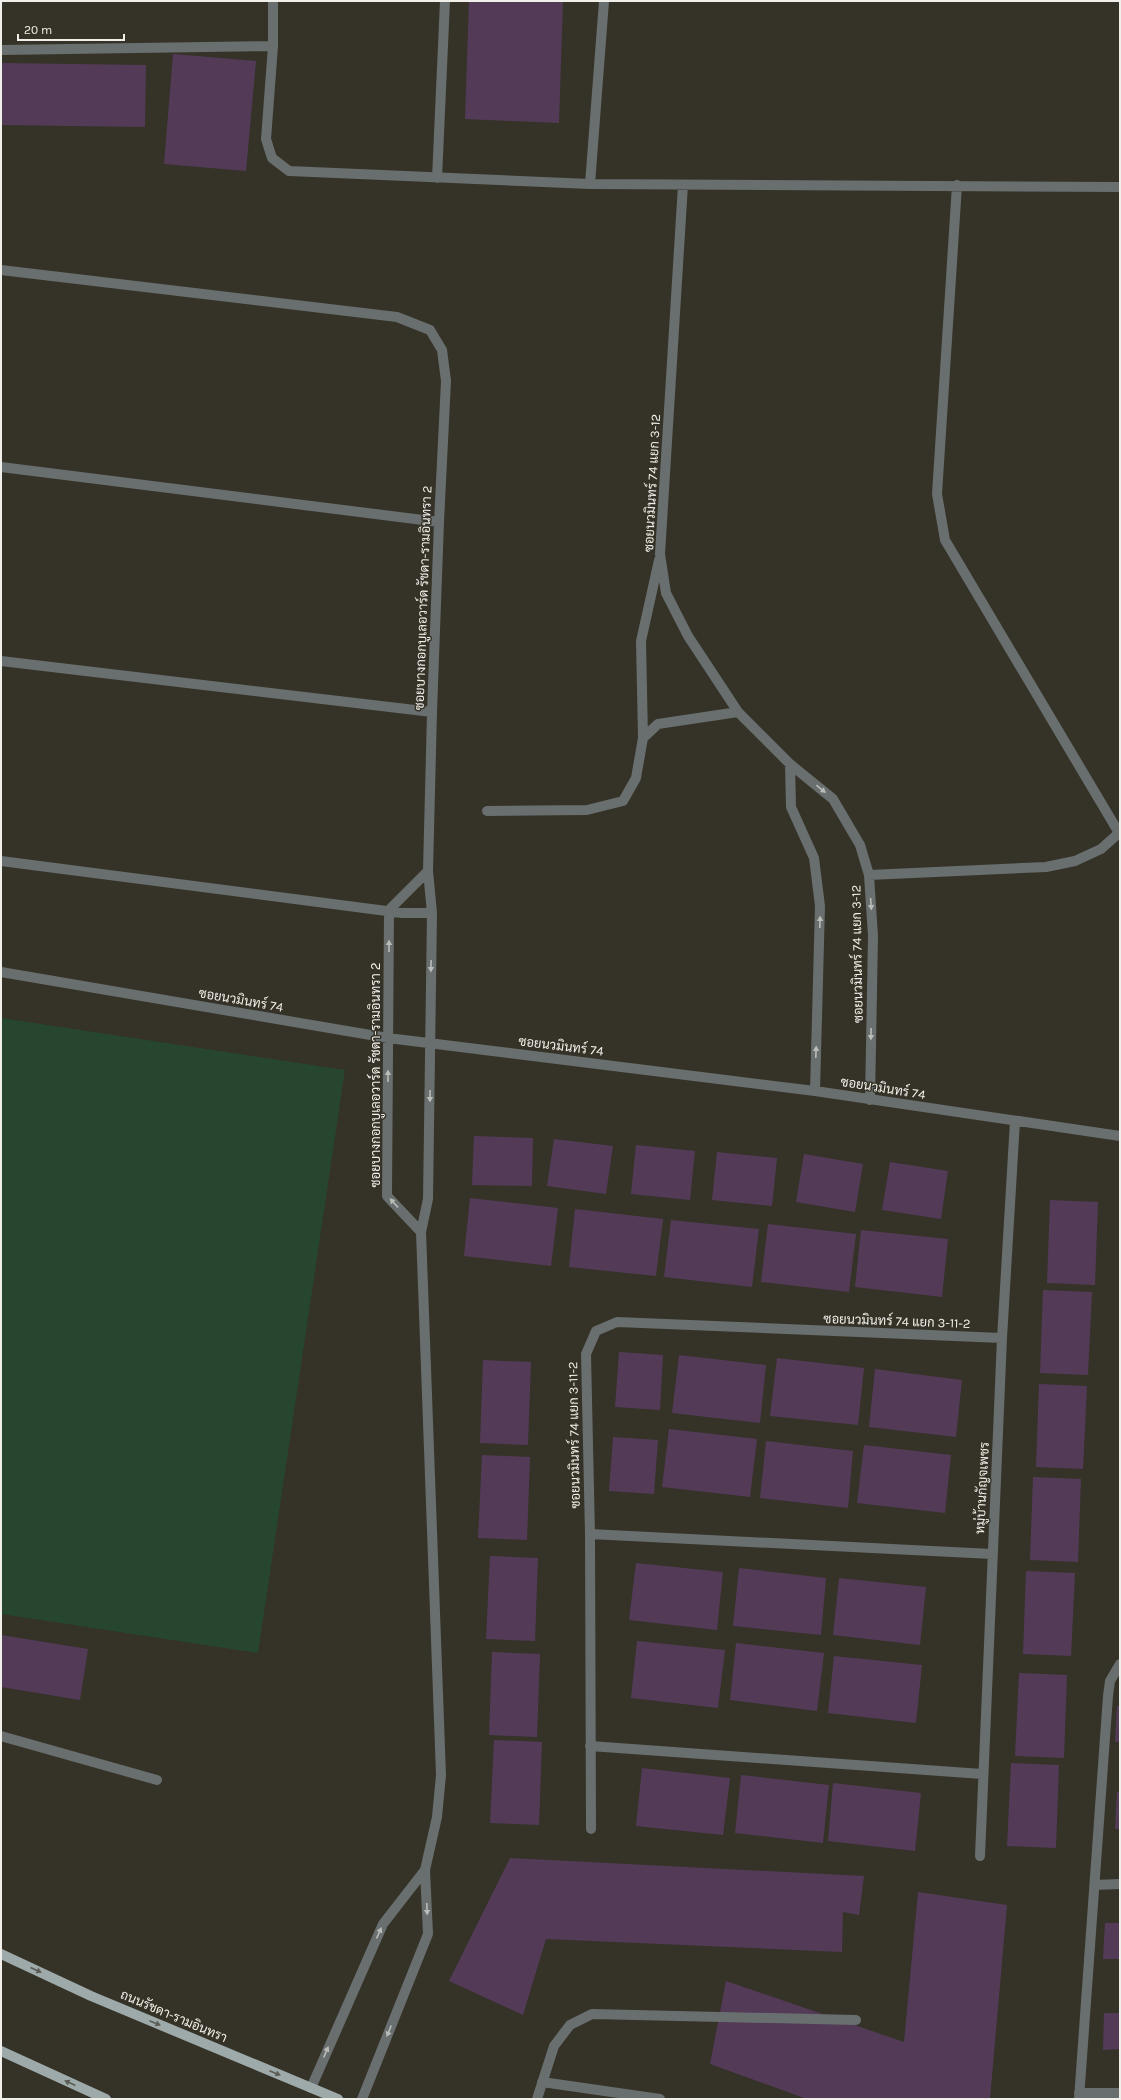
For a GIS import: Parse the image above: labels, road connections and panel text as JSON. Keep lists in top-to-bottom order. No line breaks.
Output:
{"streets":{"main road":["ถนนรัชดา-รามอินทรา"],"street":["ซอยนวมินทร์ 74 แยก 3-12","ซอยบางกอกบูเลอวาร์ด รัชดา-รามอินทรา 2","ซอยนวมินทร์ 74","ซอยนวมินทร์ 74 แยก 3-11-2","หมู่บ้านกัญจเพชร"]},"crossings":[["ซอยนวมินทร์ 74 แยก 3-12","ซอยนวมินทร์ 74"],["ซอยบางกอกบูเลอวาร์ด รัชดา-รามอินทรา 2","ซอยนวมินทร์ 74"],["ซอยนวมินทร์ 74","หมู่บ้านกัญจเพชร"],["ซอยนวมินทร์ 74 แยก 3-11-2","หมู่บ้านกัญจเพชร"]],"scale_bar":"20 m"}
